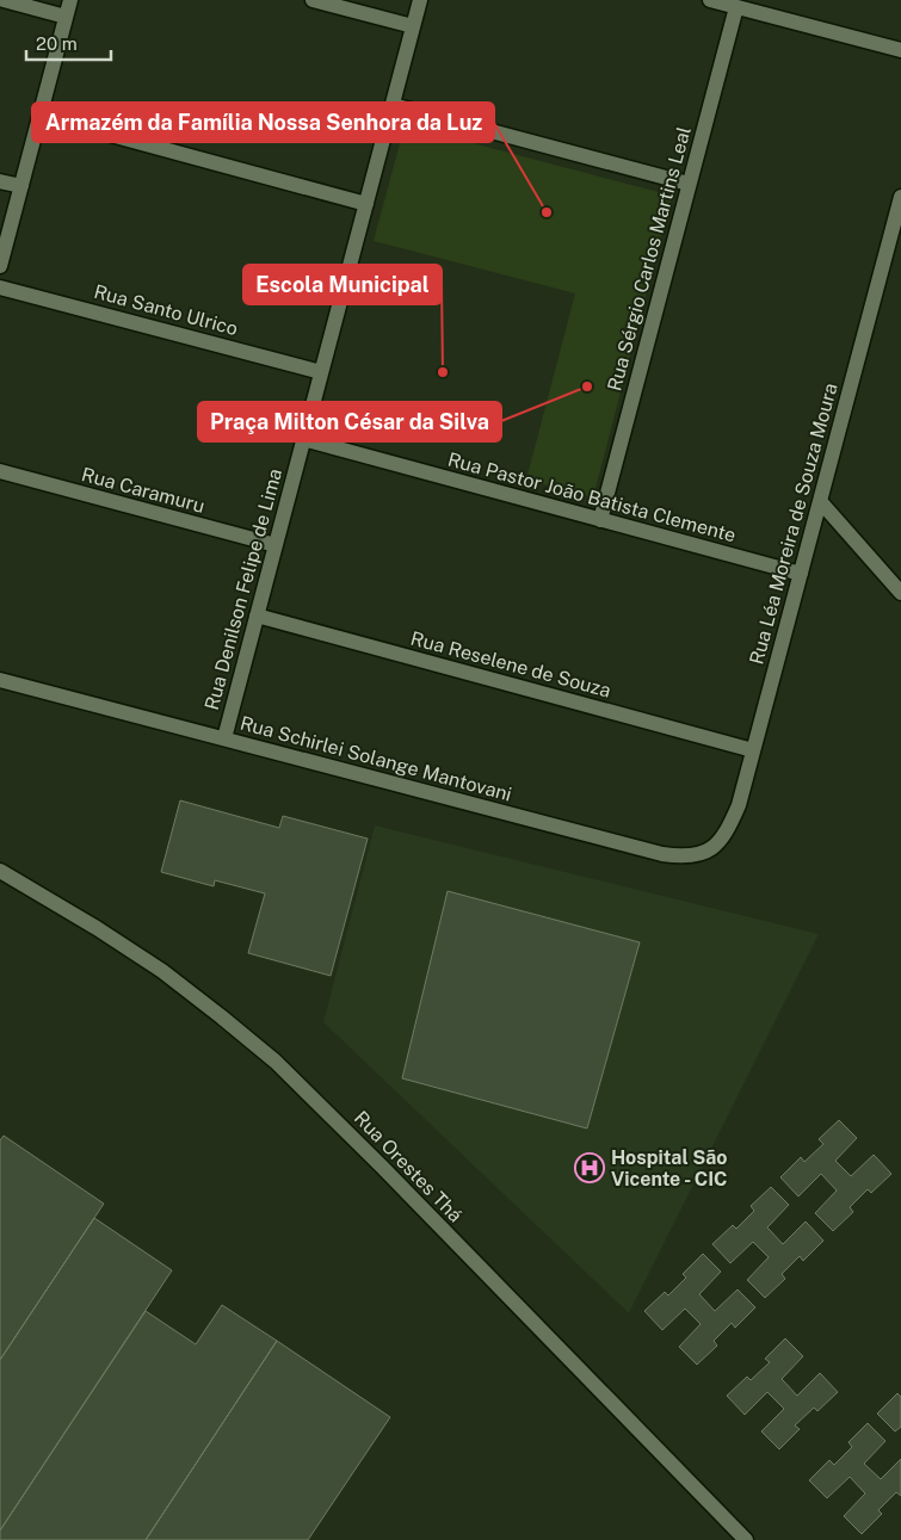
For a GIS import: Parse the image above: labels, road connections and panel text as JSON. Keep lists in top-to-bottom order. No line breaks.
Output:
{"streets":{"street":["Rua Sérgio Carlos Martins Leal","Rua Santo Ulrico","Rua Caramuru","Rua Pastor João Batista Clemente","Rua Léa Moreira de Souza Moura","Rua Denilson Felipe de Lima","Rua Reselene de Souza","Rua Schirlei Solange Mantovani","Rua Orestes Thá"]},"crossings":[["Rua Sérgio Carlos Martins Leal","Rua Pastor João Batista Clemente"],["Rua Santo Ulrico","Rua Denilson Felipe de Lima"],["Rua Caramuru","Rua Denilson Felipe de Lima"],["Rua Pastor João Batista Clemente","Rua Léa Moreira de Souza Moura"],["Rua Pastor João Batista Clemente","Rua Denilson Felipe de Lima"],["Rua Léa Moreira de Souza Moura","Rua Reselene de Souza"],["Rua Léa Moreira de Souza Moura","Rua Schirlei Solange Mantovani"],["Rua Denilson Felipe de Lima","Rua Reselene de Souza"],["Rua Denilson Felipe de Lima","Rua Schirlei Solange Mantovani"]],"places":{"other":["Armazém da Família Nossa Senhora da Luz","Escola Municipal","Praça Milton César da Silva"],"hospital":["Hospital São Vicente - CIC"]},"scale_bar":"20 m"}
